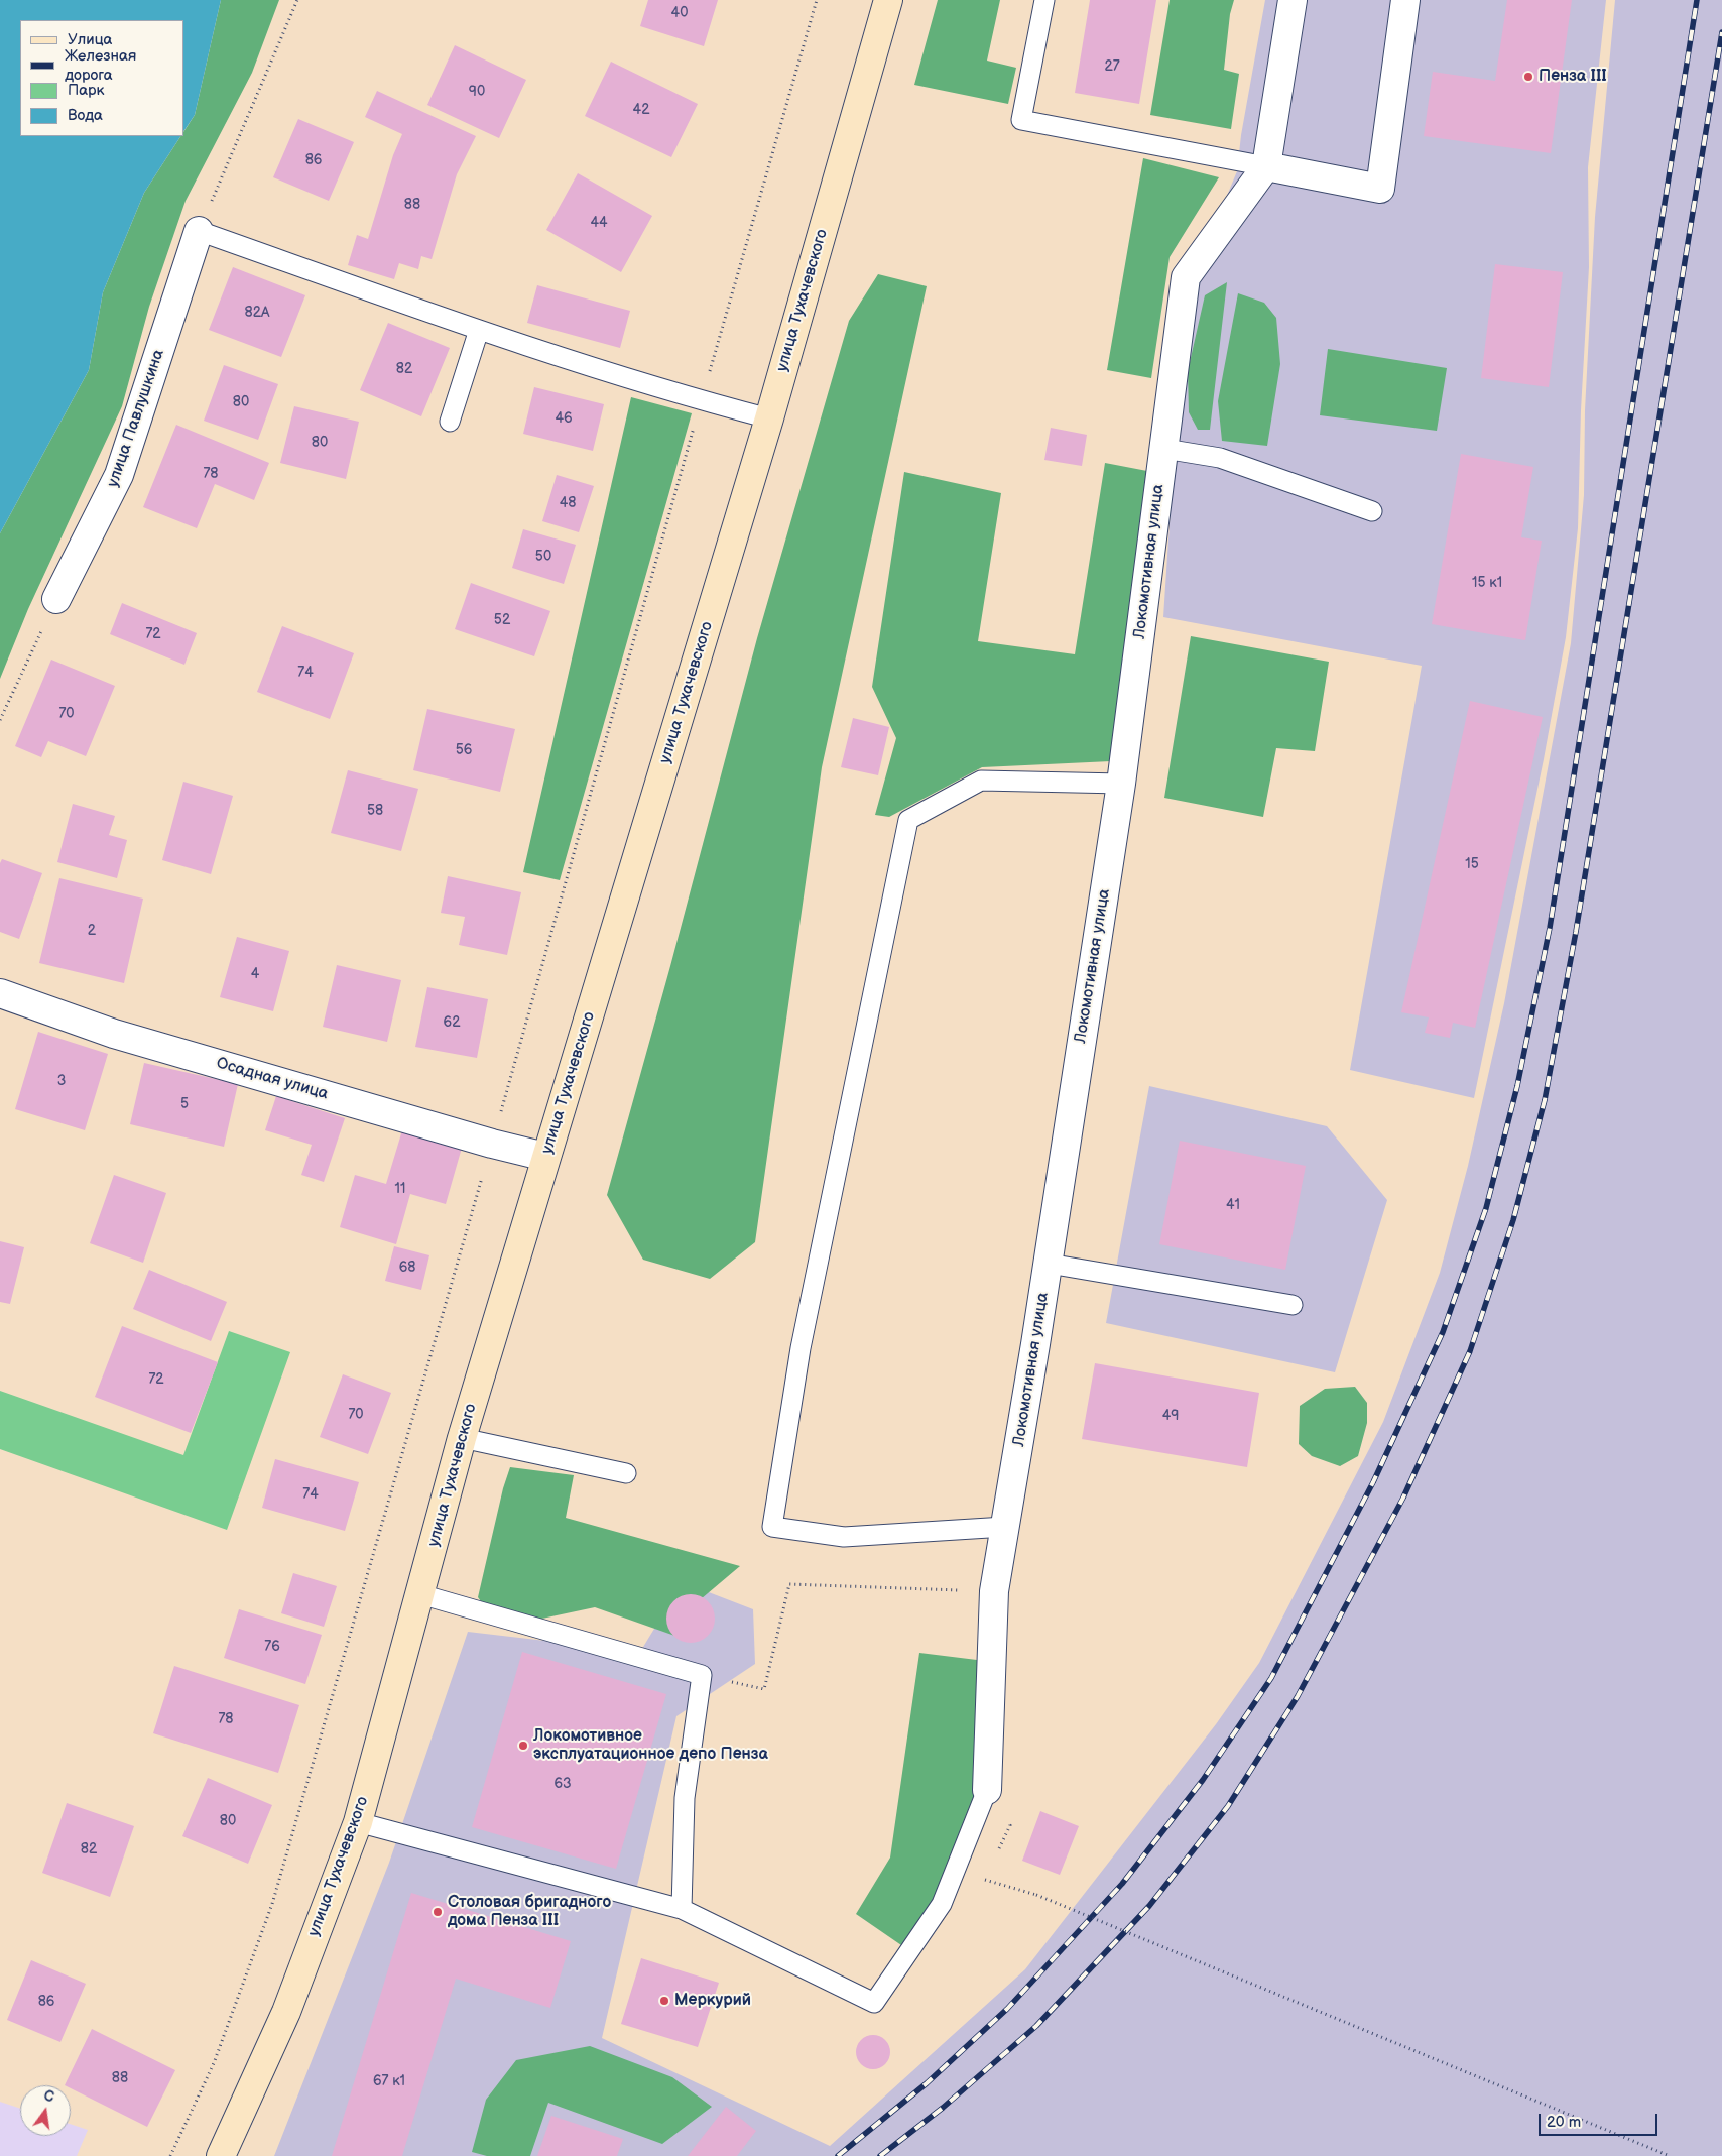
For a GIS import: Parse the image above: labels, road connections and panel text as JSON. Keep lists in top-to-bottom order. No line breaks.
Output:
{"streets":{"main road":["улица Тухачевского"],"street":["улица Павлушкина","Локомотивная улица","Осадная улица"]},"crossings":[["улица Тухачевского","Осадная улица"]],"places":["Пенза III","Локомотивное эксплуатационное депо Пенза","Столовая бригадного дома Пенза III","Меркурий"],"house_numbers":["40","27","90","42","86","88","44","82А","82","80","46","80","78","48","50","15 к1","52","72","74","70","56","58","15","2","4","62","3","5","11","41","68","72","70","49","74","76","78","63","80","82","86","88","67 к1"],"legend":["Улица","Железная дорога","Парк","Вода"],"scale_bar":"20 m","north":"top"}
